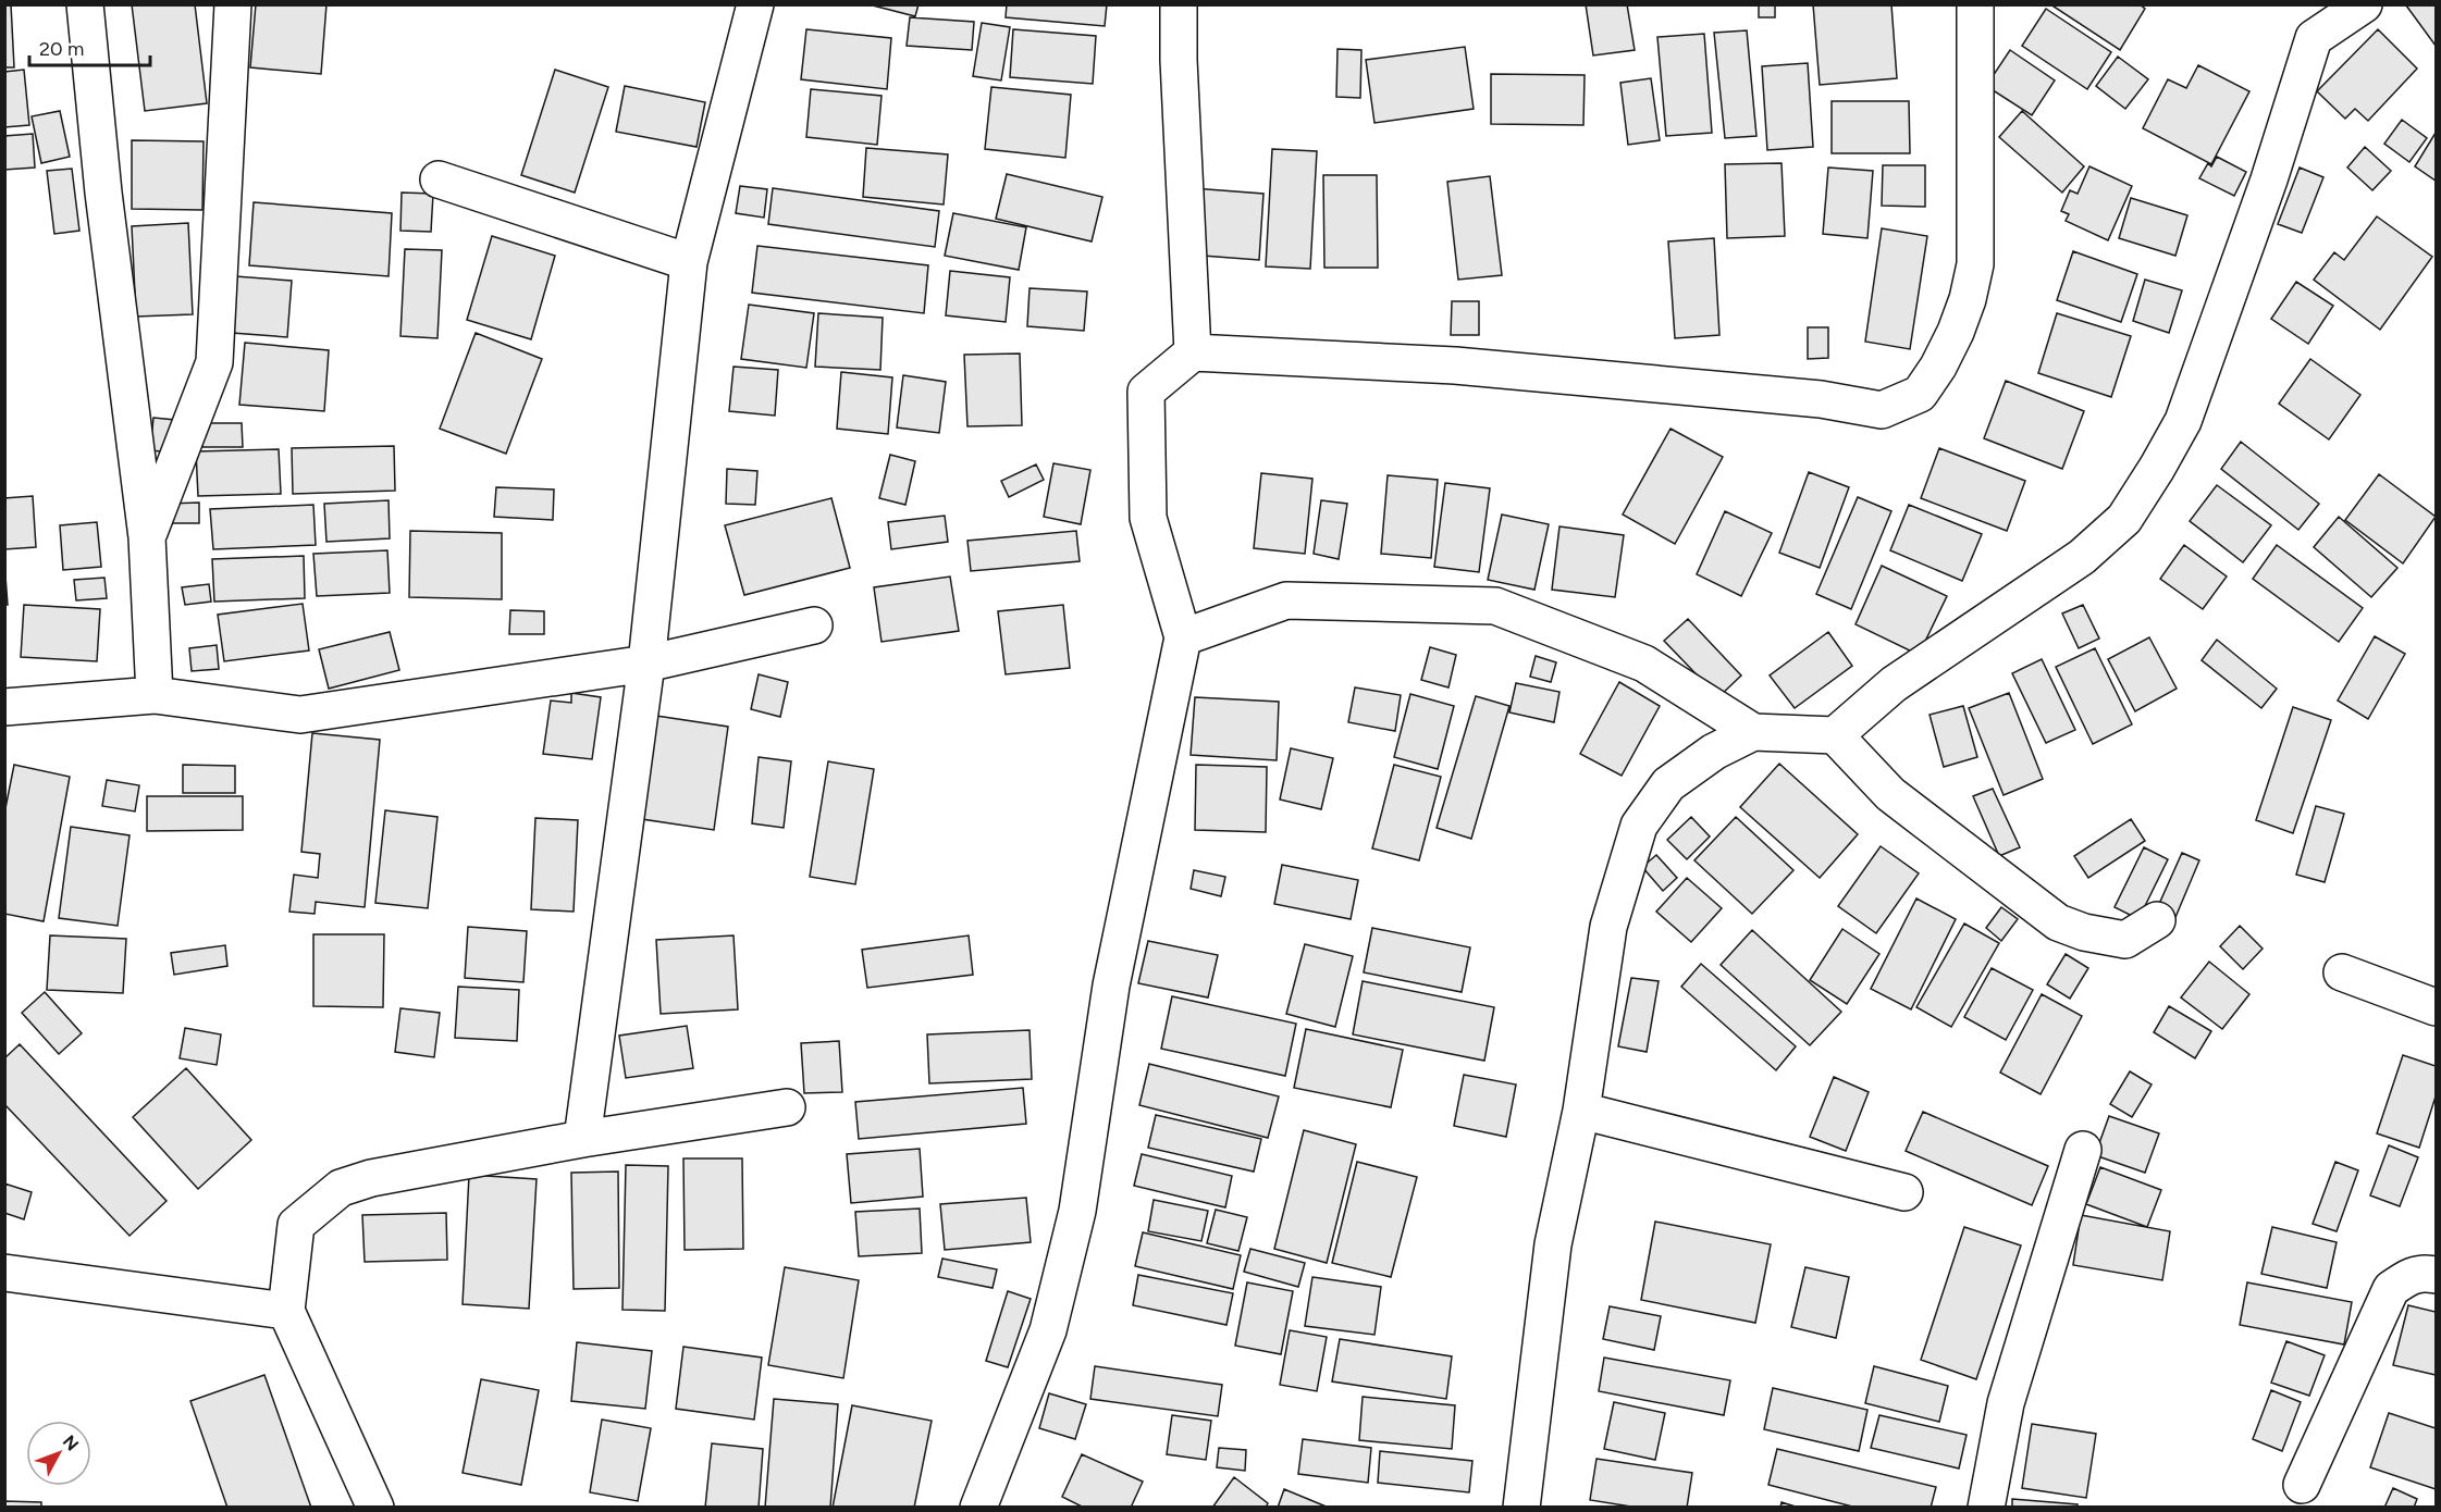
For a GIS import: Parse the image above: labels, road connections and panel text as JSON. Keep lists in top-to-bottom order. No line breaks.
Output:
{"scale_bar":"20 m","north":"top right"}
